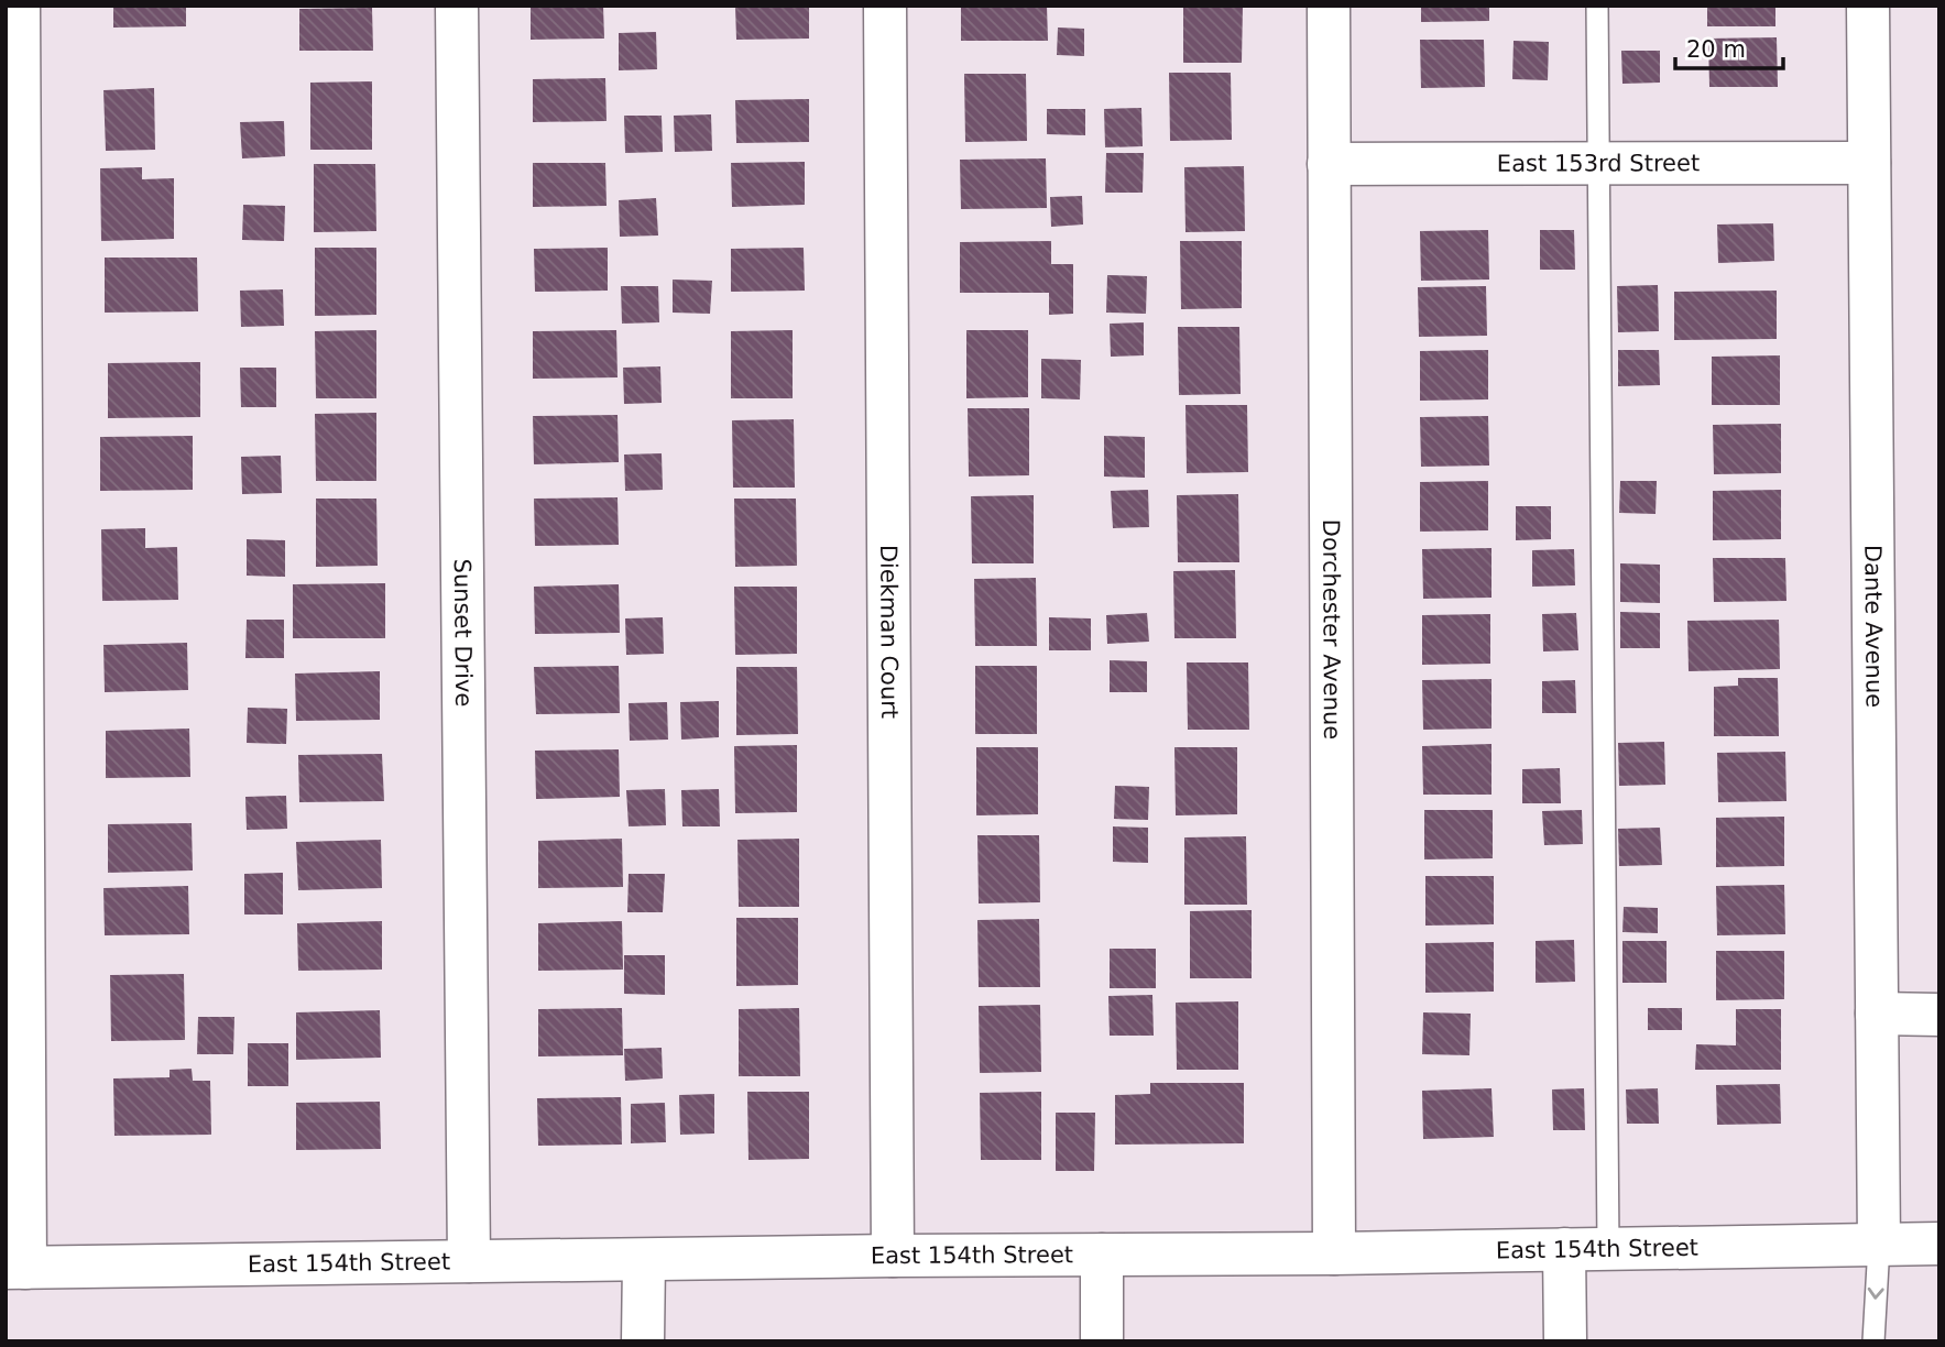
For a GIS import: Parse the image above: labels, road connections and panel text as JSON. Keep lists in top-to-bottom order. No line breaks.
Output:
{"streets":{"street":["East 153rd Street","Dante Avenue","Dorchester Avenue","Diekman Court","Sunset Drive","East 154th Street"]},"crossings":[["East 153rd Street","Dante Avenue"],["East 153rd Street","Dorchester Avenue"],["Dante Avenue","East 154th Street"],["Dorchester Avenue","East 154th Street"],["Diekman Court","East 154th Street"],["Sunset Drive","East 154th Street"]],"scale_bar":"20 m"}
